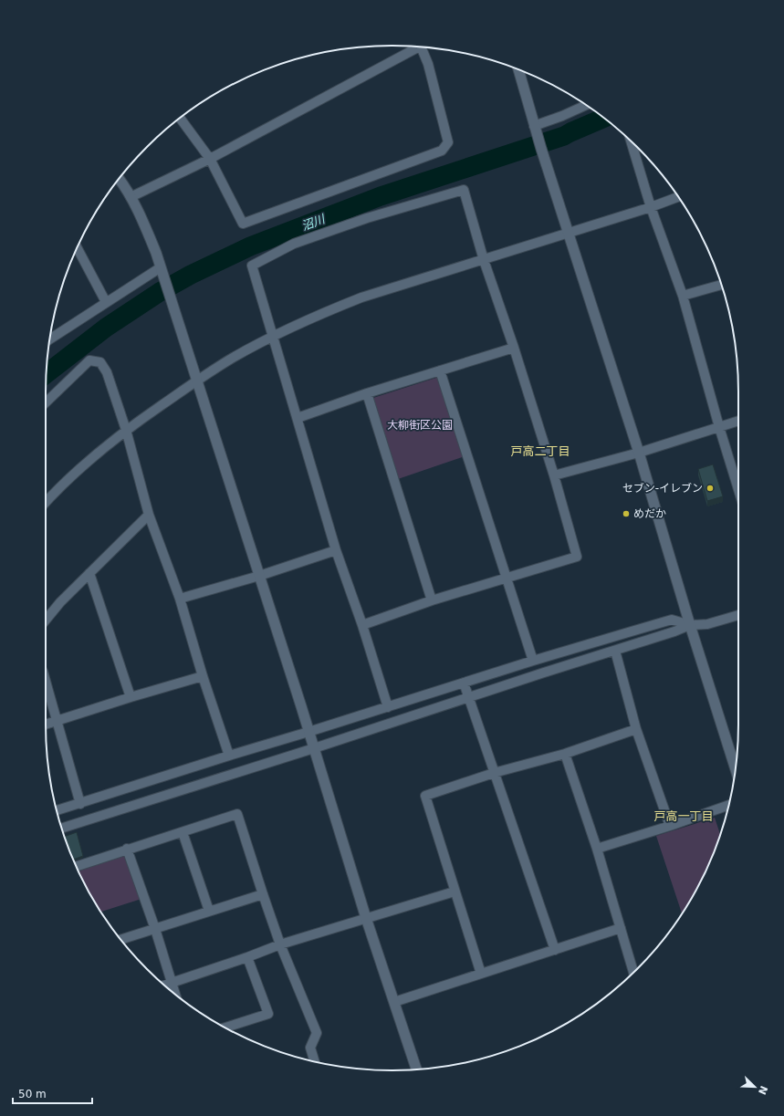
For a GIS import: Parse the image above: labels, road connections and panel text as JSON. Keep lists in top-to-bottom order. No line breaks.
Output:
{"districts":["戸高二丁目","戸高一丁目"],"water":["沼川"],"parks":["大柳街区公園"],"places":["セブン-イレブン","めだか"],"scale_bar":"50 m","north":"bottom right"}
